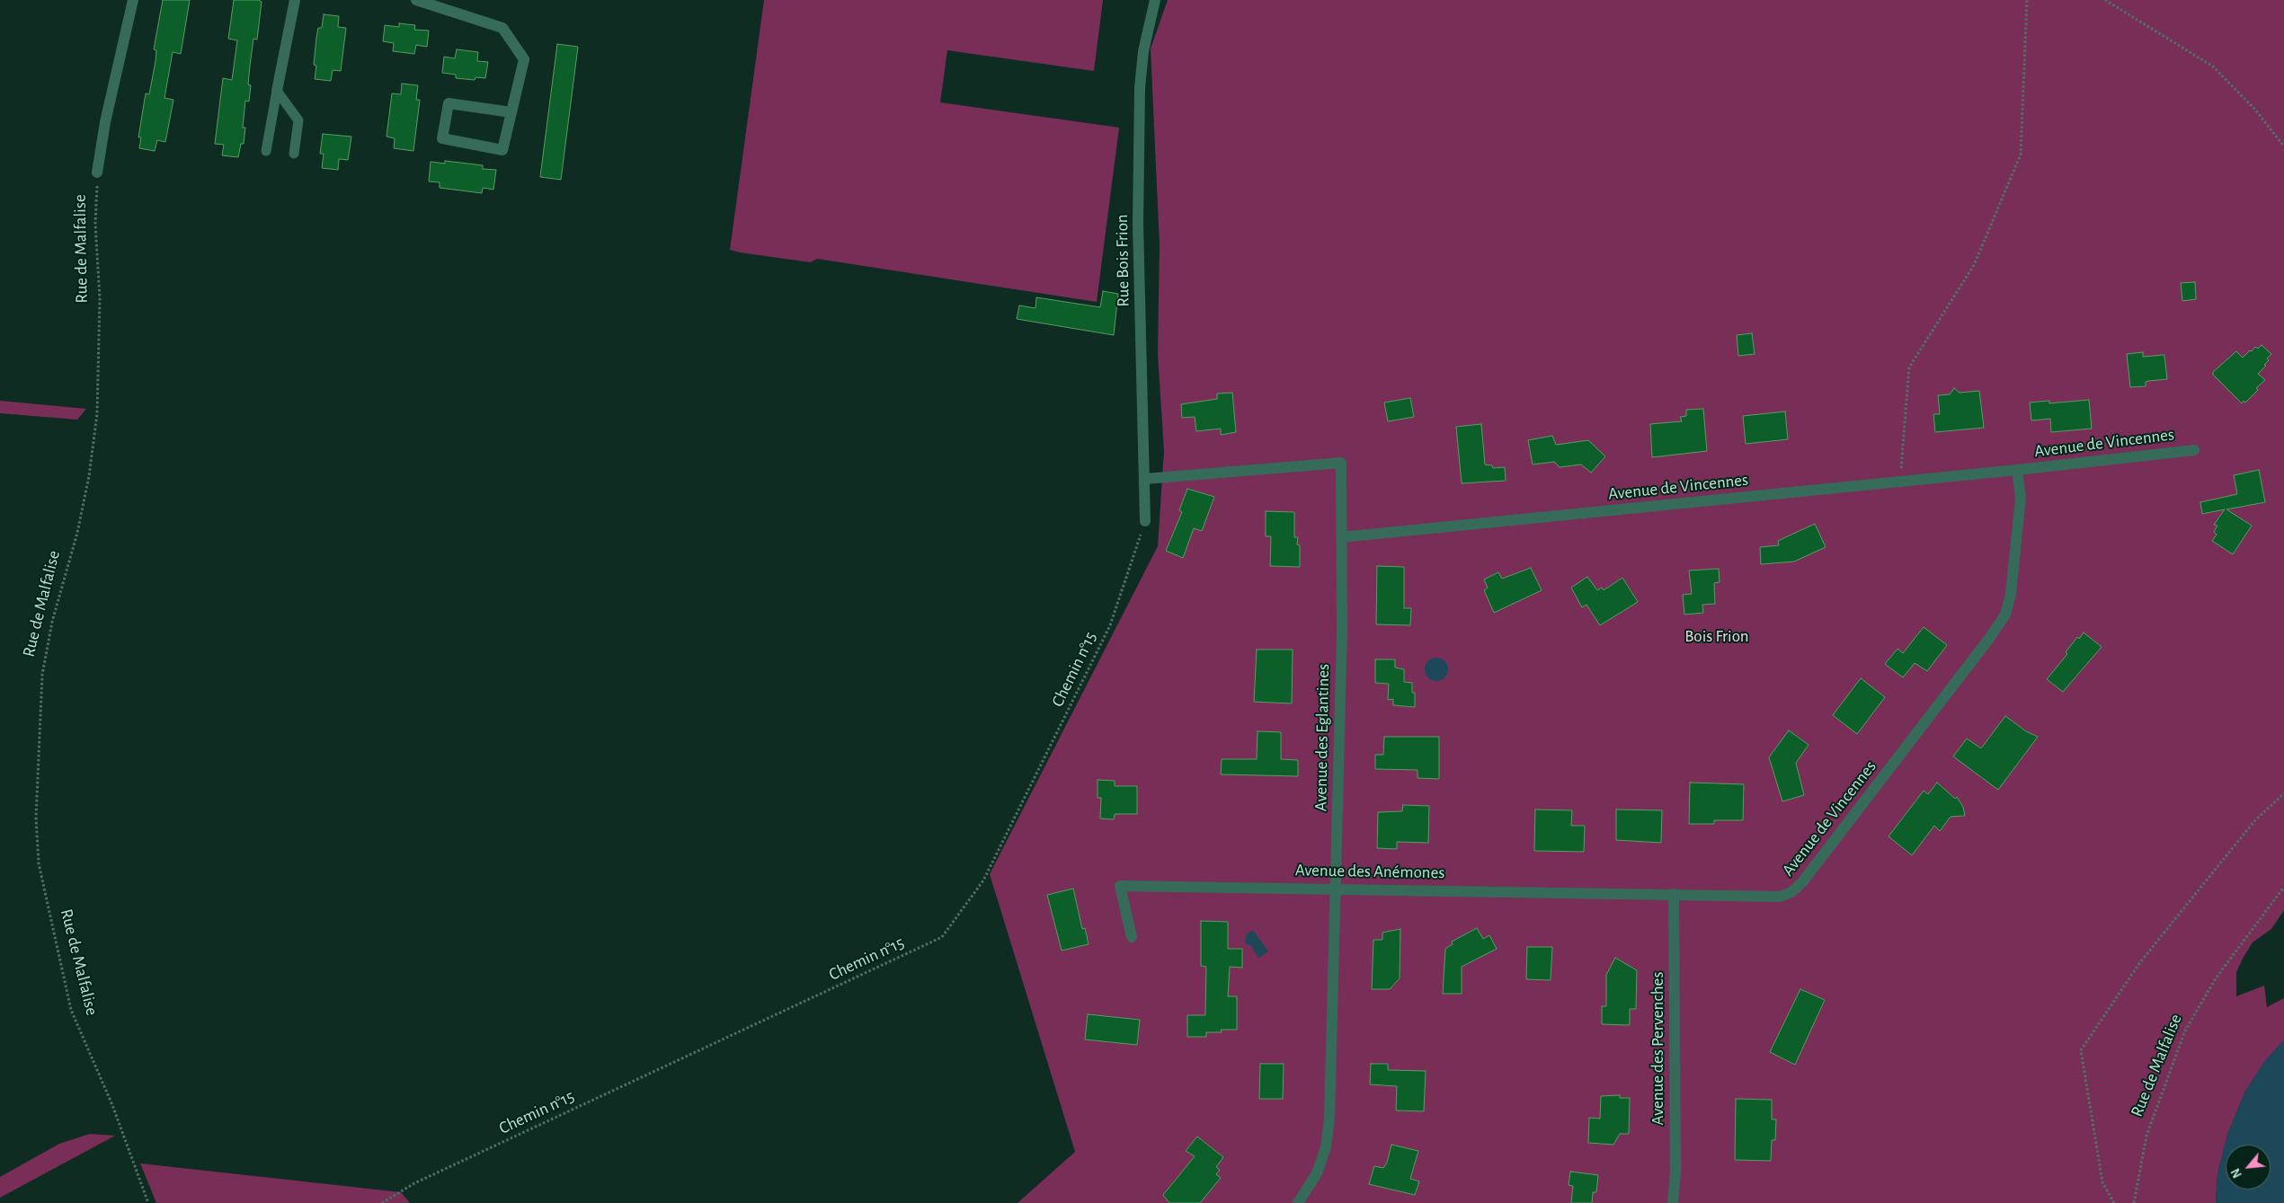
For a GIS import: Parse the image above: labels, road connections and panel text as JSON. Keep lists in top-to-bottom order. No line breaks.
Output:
{"streets":{"street":["Rue de Malfalise","Rue Bois Frion","Avenue de Vincennes","Avenue des Eglantines","Avenue des Anémones","Avenue des Pervenches"],"path":["Chemin n°15"]},"crossings":[["Rue Bois Frion","Chemin n°15"],["Rue Bois Frion","Avenue des Eglantines"],["Avenue de Vincennes","Avenue des Eglantines"],["Avenue de Vincennes","Avenue des Anémones"],["Avenue de Vincennes","Avenue des Pervenches"],["Avenue des Eglantines","Avenue des Anémones"],["Avenue des Anémones","Avenue des Pervenches"]],"parks":["Bois Frion"],"north":"bottom left"}
